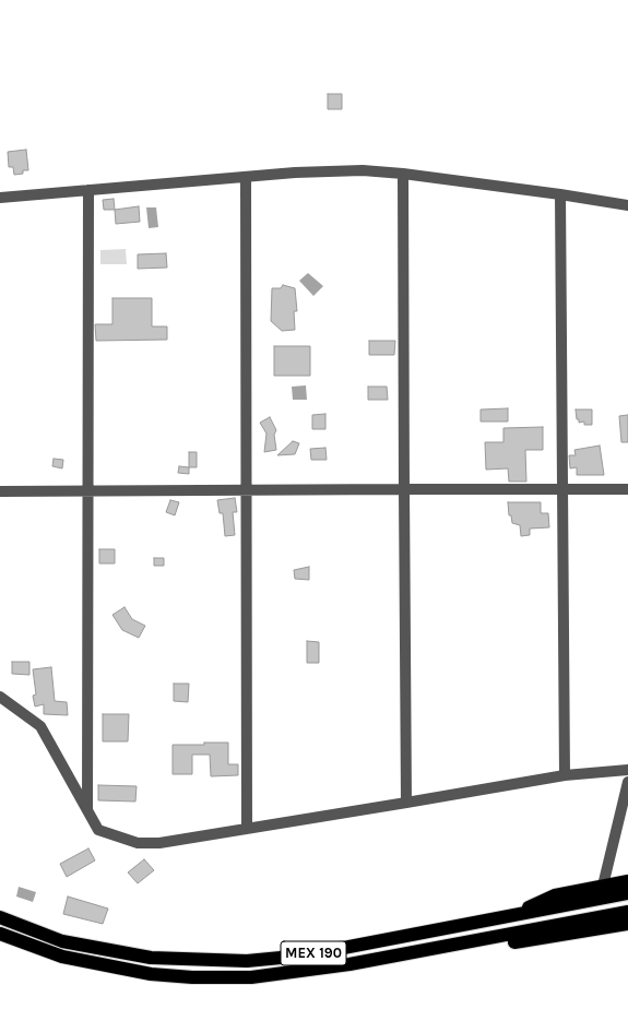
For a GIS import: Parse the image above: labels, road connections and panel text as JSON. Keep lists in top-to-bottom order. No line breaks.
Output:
{"streets":{"highway":["MEX 190"]}}
